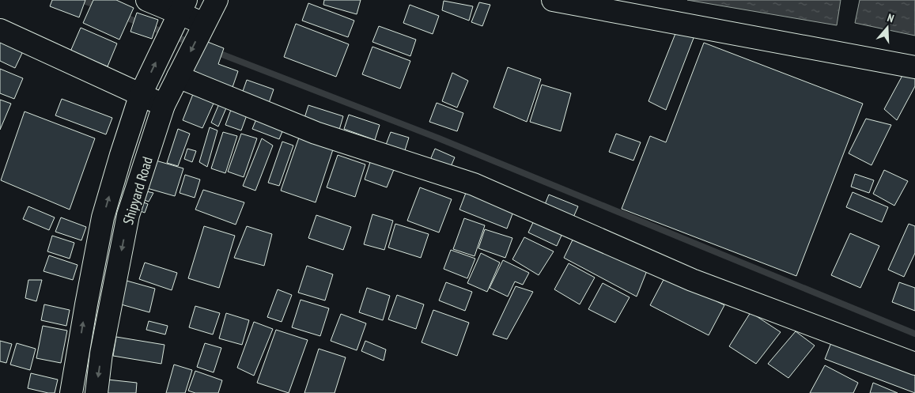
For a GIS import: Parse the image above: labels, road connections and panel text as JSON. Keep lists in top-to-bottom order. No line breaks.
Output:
{"streets":{"street":["Shipyard Road"]},"north":"top"}
